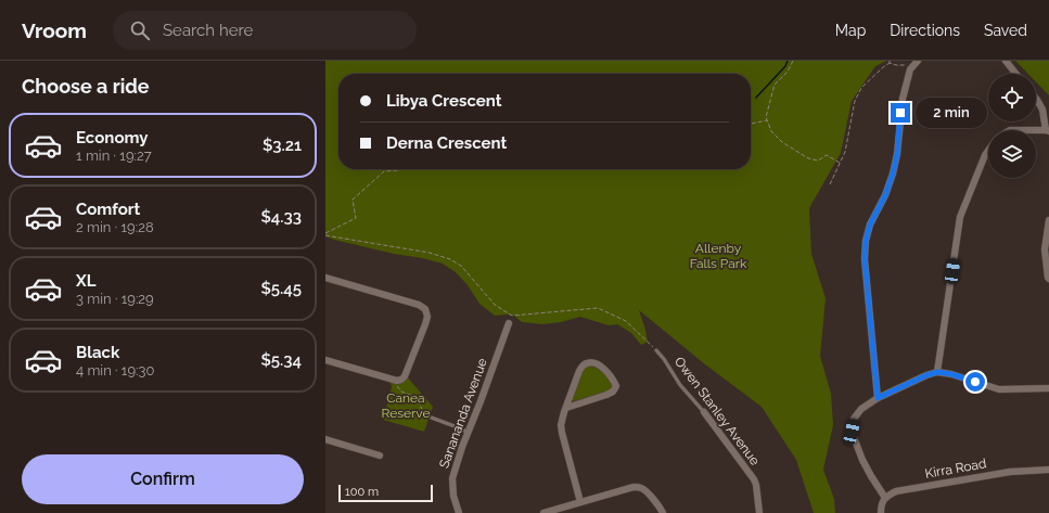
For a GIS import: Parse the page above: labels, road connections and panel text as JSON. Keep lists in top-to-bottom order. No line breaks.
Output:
{"streets":{"street":["Owen Stanley Avenue","Sanananda Avenue","Kirra Road"]},"parks":["Allenby Falls Park","Canea Reserve"],"scale_bar":"100 m","page":{"header":"Vroom","search":"Search here","nav":["Map","Directions","Saved"],"heading":"Choose a ride","banner":["Libya Crescent","Derna Crescent"],"bubble":"2 min","list":[{"name":"Economy","note":"1 min · 19:27","value":"$3.21"},{"name":"Comfort","note":"2 min · 19:28","value":"$4.33"},{"name":"XL","note":"3 min · 19:29","value":"$5.45"},{"name":"Black","note":"4 min · 19:30","value":"$5.34"}],"buttons":"Confirm","scale":"100 m"}}
